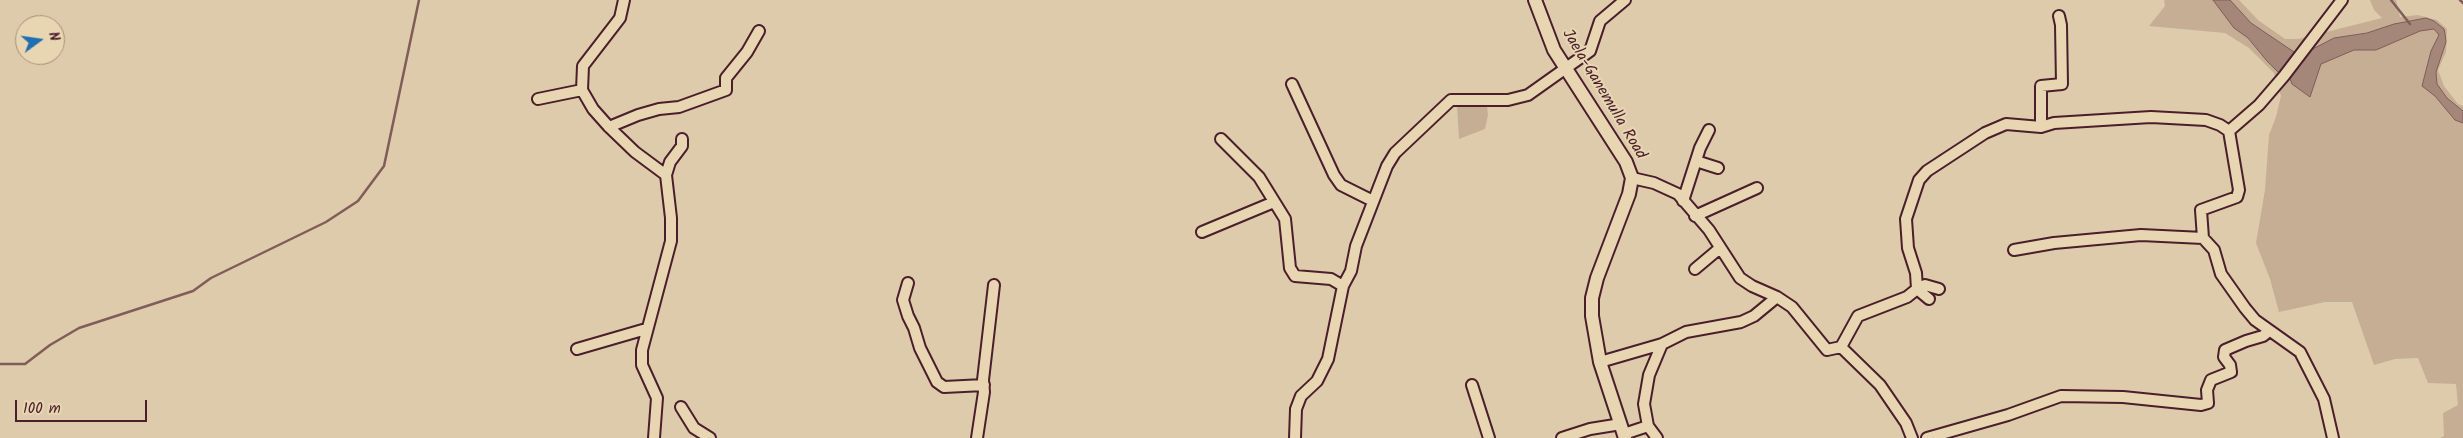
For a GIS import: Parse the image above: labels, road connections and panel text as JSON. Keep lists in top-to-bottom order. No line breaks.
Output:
{"streets":{"main road":["Jaela-Ganemulla Road"]},"scale_bar":"100 m","north":"right"}
